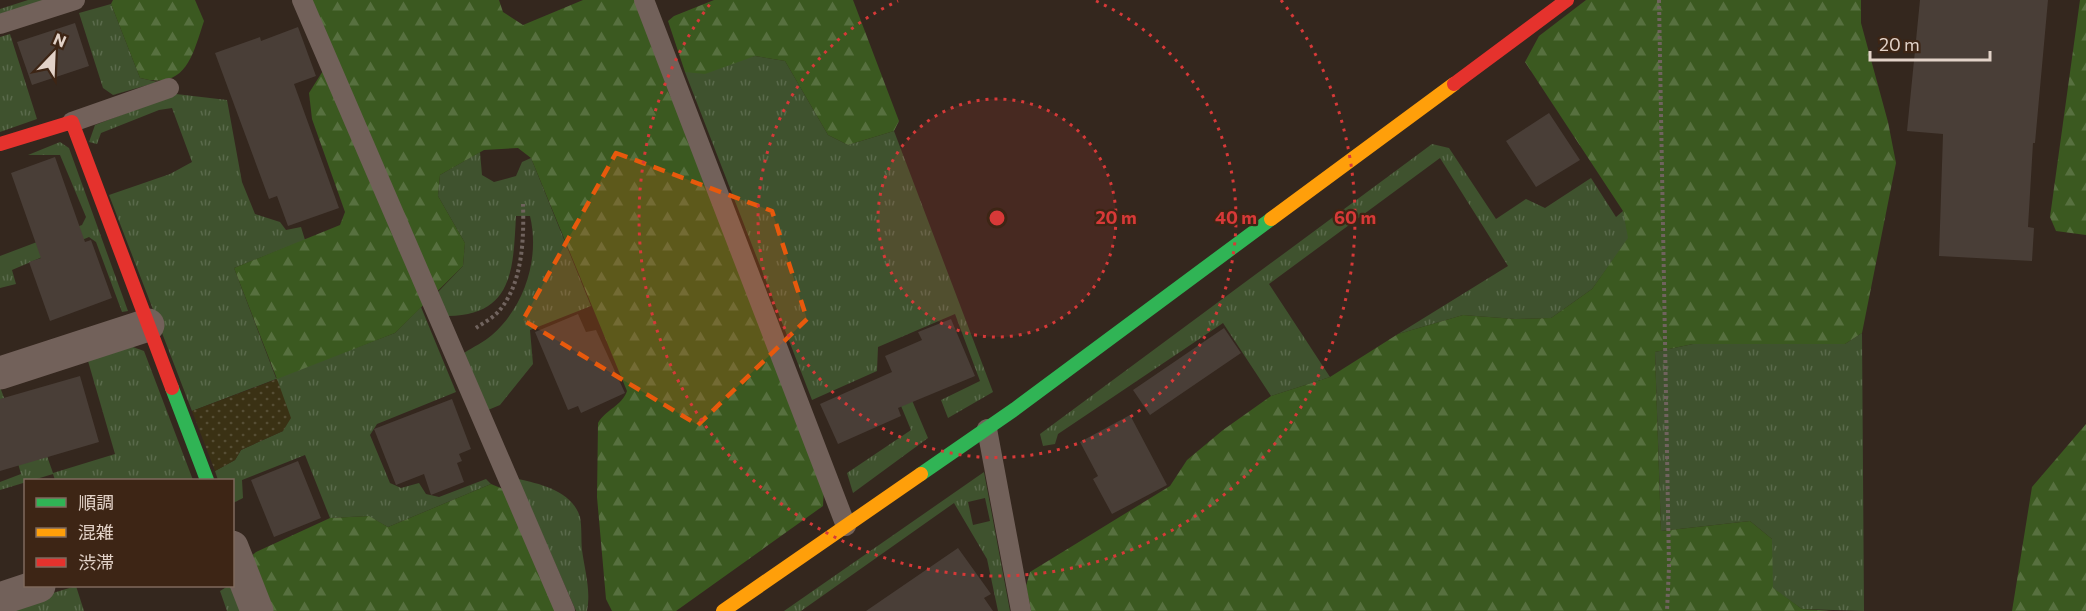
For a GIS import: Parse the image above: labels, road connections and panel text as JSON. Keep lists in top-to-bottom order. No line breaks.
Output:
{"legend":["順調","混雑","渋滞"],"scale_bar":"20 m","north":"top right","rings":["20 m","40 m","60 m"]}
